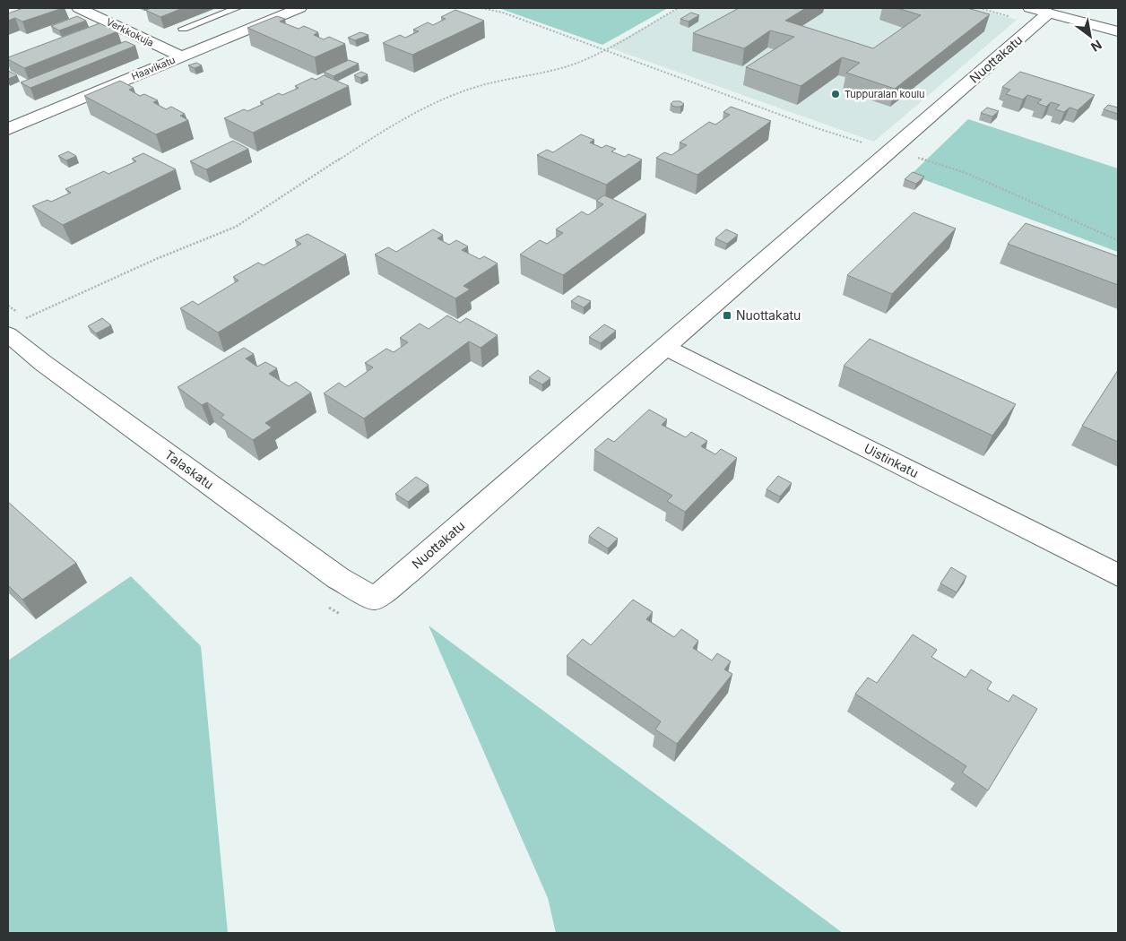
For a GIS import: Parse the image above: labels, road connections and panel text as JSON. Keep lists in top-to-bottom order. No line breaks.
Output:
{"streets":{"street":["Verkkokuja","Nuottakatu","Haavikatu","Uistinkatu","Talaskatu"]},"crossings":[["Verkkokuja","Haavikatu"],["Nuottakatu","Uistinkatu"],["Nuottakatu","Talaskatu"]],"places":{"other":["Tuppuralan koulu"],"transit":["Nuottakatu"]},"north":"bottom right"}
